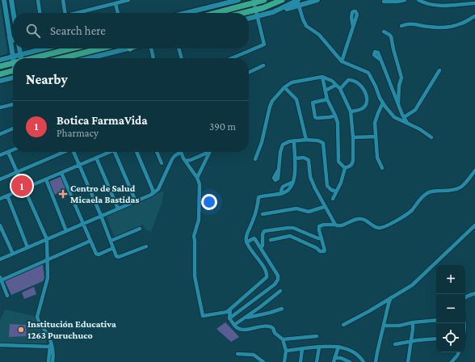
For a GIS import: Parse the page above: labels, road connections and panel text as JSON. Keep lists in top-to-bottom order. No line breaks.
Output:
{"places":{"health":["Centro de Salud Micaela Bastidas"],"other":["Institución Educativa 1263 Puruchuco"]},"page":{"search":"Search here","heading":"Nearby","list":[{"mark":"1","name":"Botica FarmaVida","note":"Pharmacy","value":"390 m"}],"pins":"1","map_buttons":["+","−"]}}
